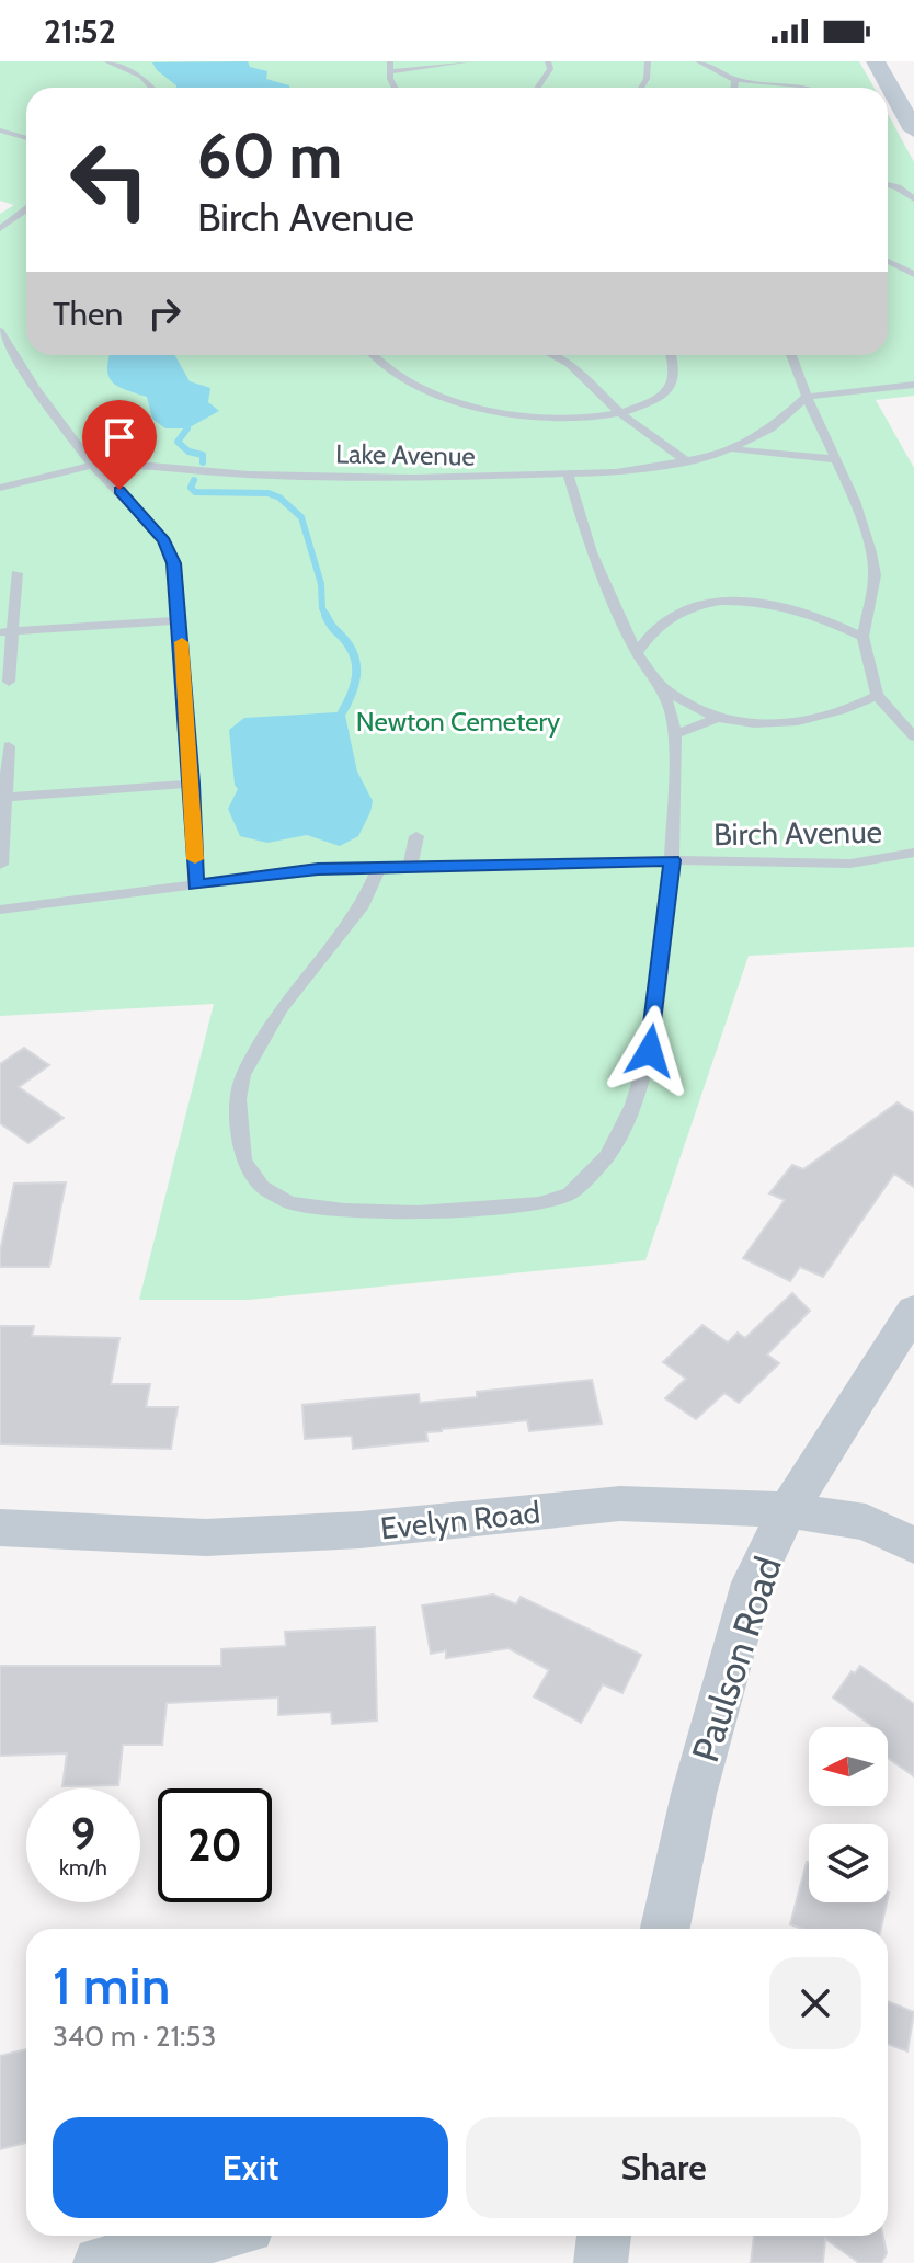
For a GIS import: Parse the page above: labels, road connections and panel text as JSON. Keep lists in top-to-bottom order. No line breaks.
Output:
{"streets":{"street":["Evelyn Road","Paulson Road"],"lane":["Lake Avenue","Birch Avenue"]},"crossings":[["Evelyn Road","Paulson Road"]],"parks":["Newton Cemetery"],"north":"left","page":{"status":"21:52","turn":["60 m","Birch Avenue"],"then":"Then","speed":"9 km/h","limit":"20","heading":["1 min","340 m · 21:53"],"buttons":["Exit","Share"]}}
